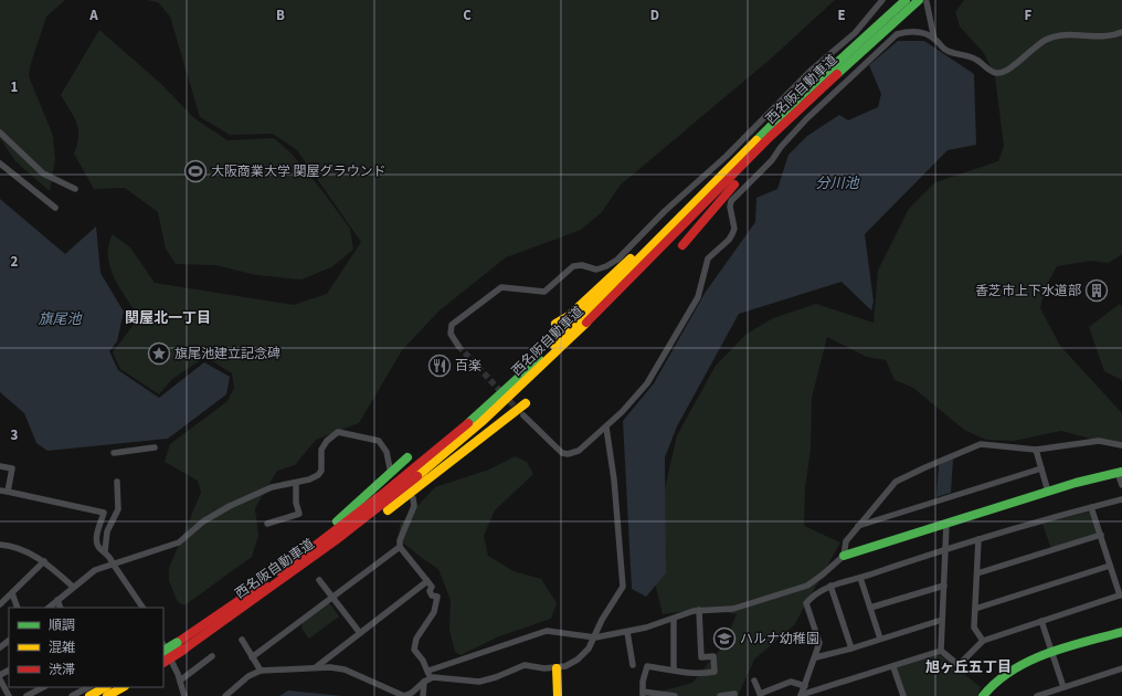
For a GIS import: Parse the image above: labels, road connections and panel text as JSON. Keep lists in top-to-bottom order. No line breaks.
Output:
{"streets":{"main road":["西名阪自動車道"]},"districts":["関屋北一丁目","旭ヶ丘五丁目"],"water":["分川池","旗尾池"],"places":{"sports":["大阪商業大学 関屋グラウンド"],"building":["香芝市上下水道部"],"place":["旗尾池建立記念碑"],"restaurant":["百楽"],"school or university":["ハルナ幼稚園"]},"legend":["順調","混雑","渋滞"],"grid":{"columns":["A","B","C","D","E","F"],"rows":["1","2","3"]}}
